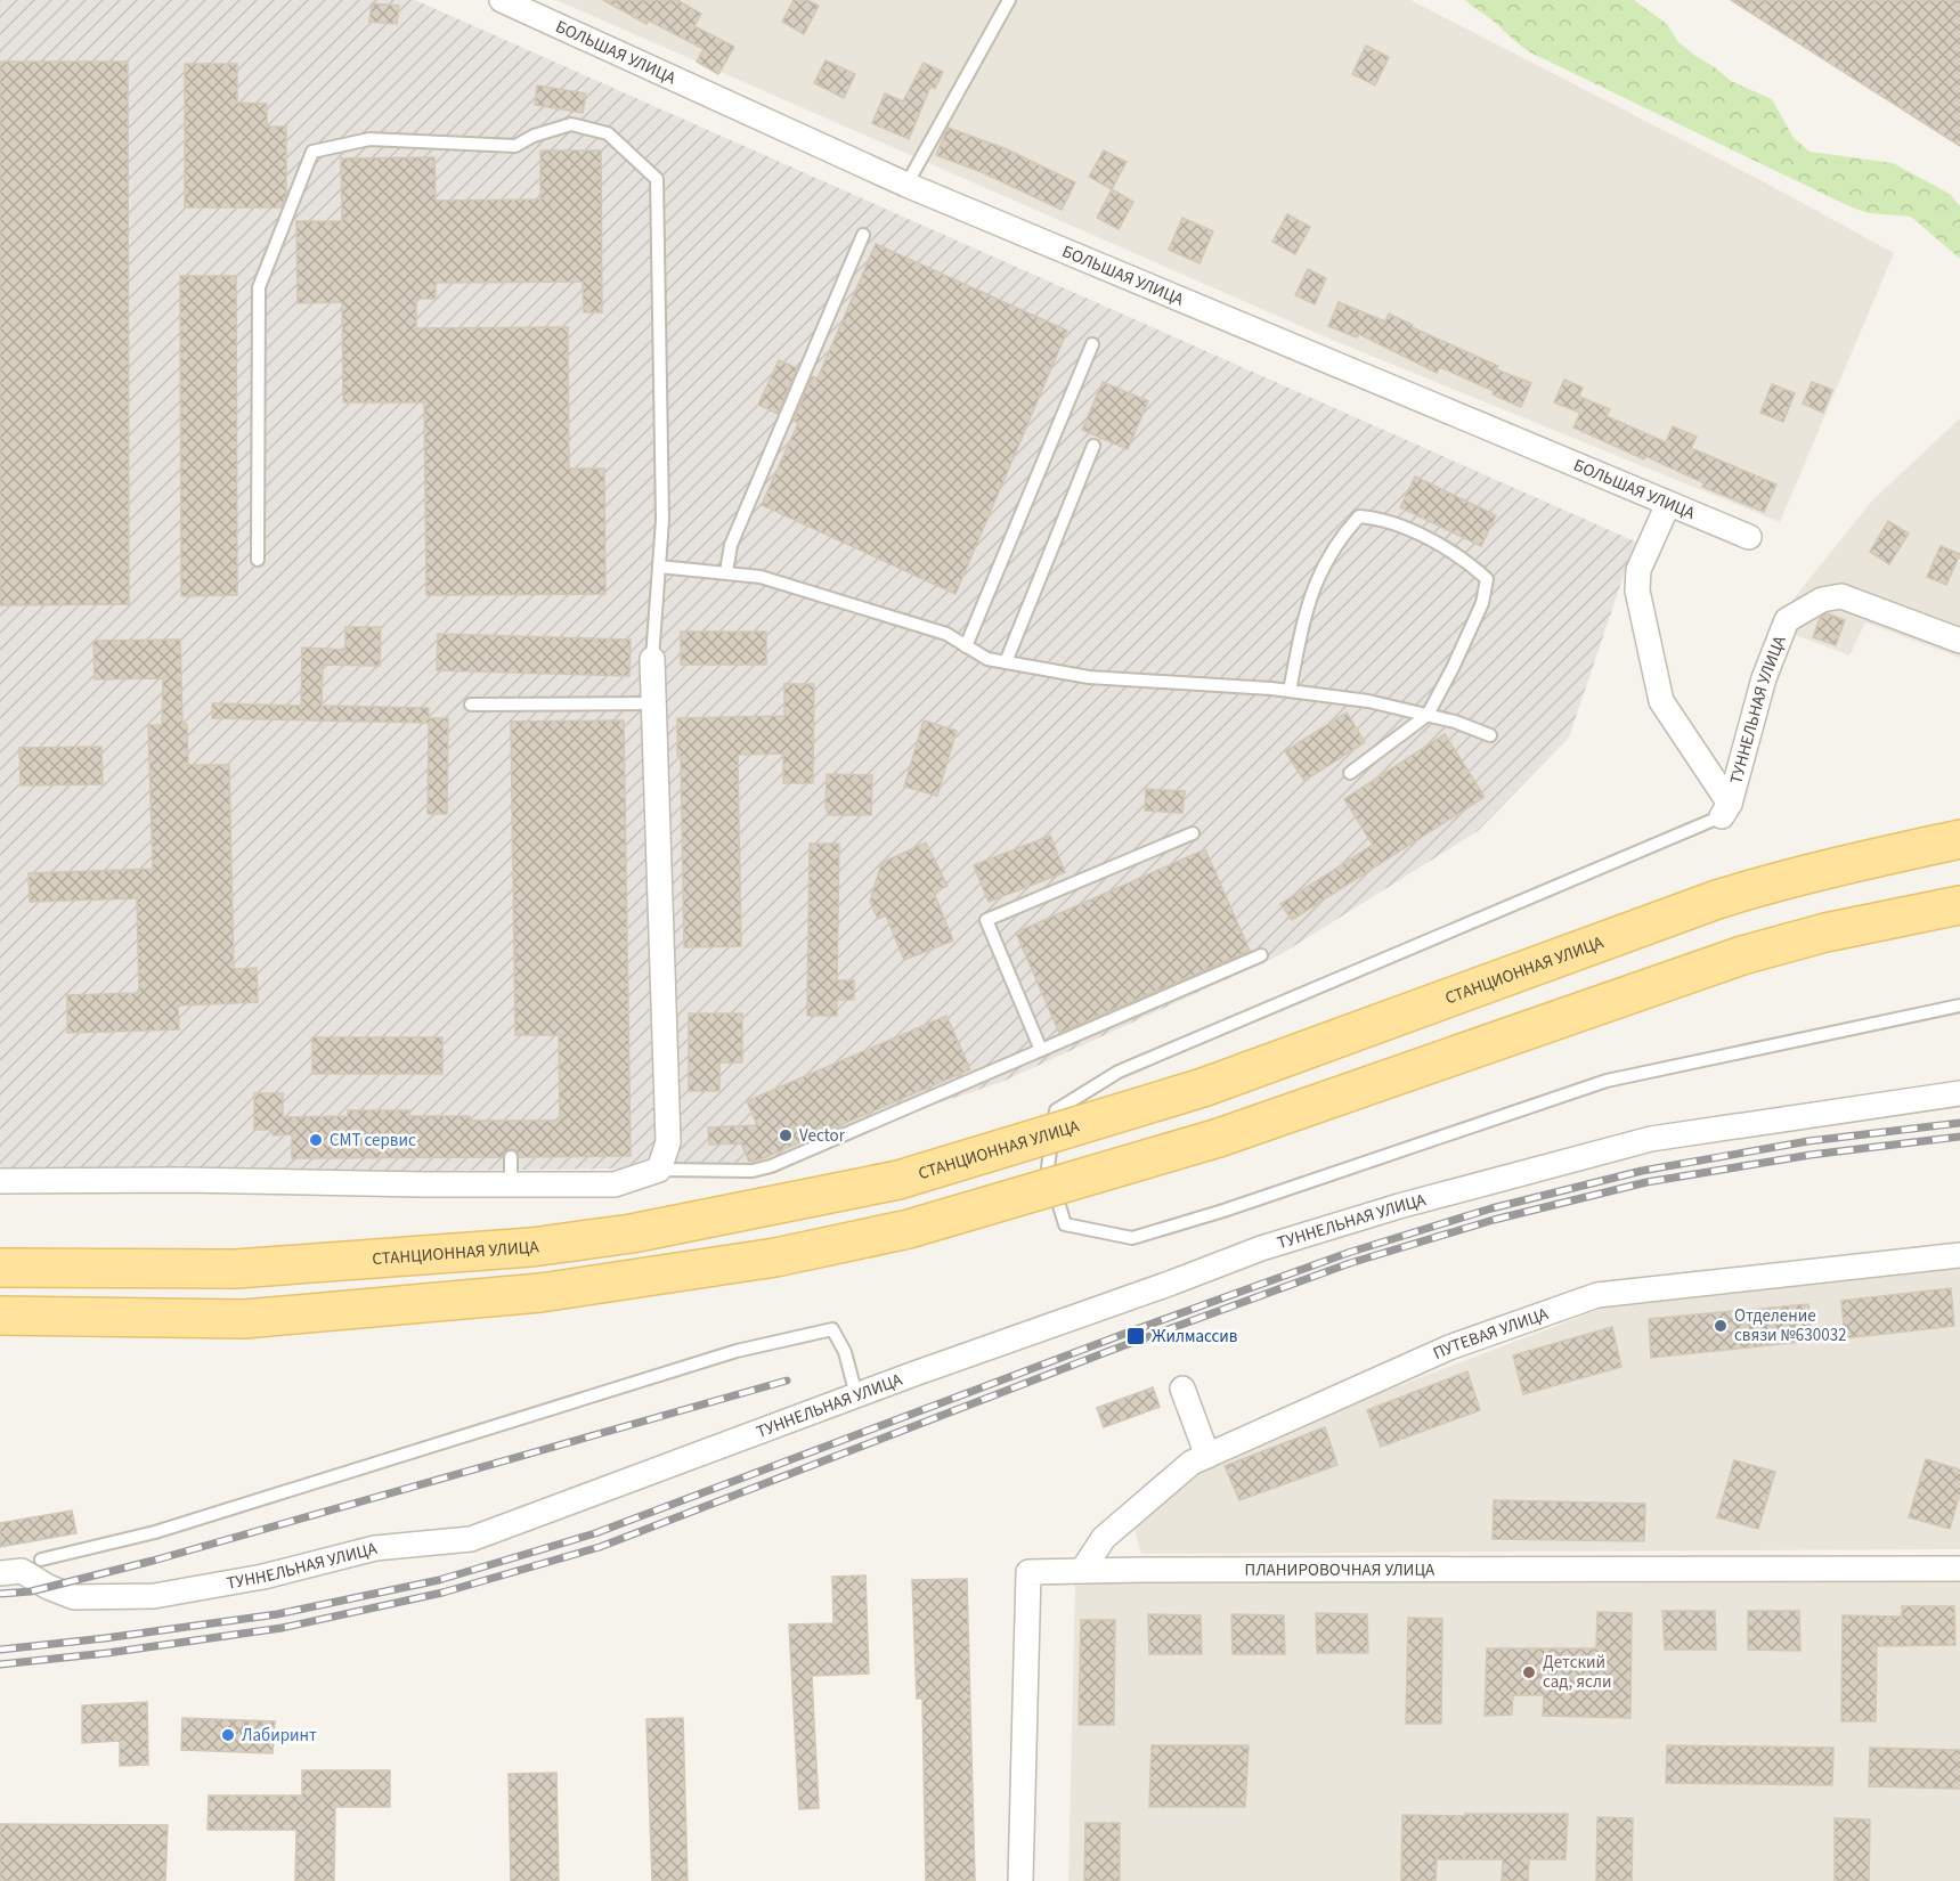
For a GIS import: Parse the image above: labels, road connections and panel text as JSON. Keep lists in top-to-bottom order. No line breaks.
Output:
{"streets":{"main road":["СТАНЦИОННАЯ УЛИЦА"],"street":["БОЛЬШАЯ УЛИЦА","ТУННЕЛЬНАЯ УЛИЦА","ПУТЕВАЯ УЛИЦА","ПЛАНИРОВОЧНАЯ УЛИЦА"]},"crossings":[["ПУТЕВАЯ УЛИЦА","ПЛАНИРОВОЧНАЯ УЛИЦА"]],"places":{"other":["Vector","СМТ сервис","Отделение связи №630032","Детский сад, ясли","Лабиринт"],"transit":["Жилмассив"]}}
